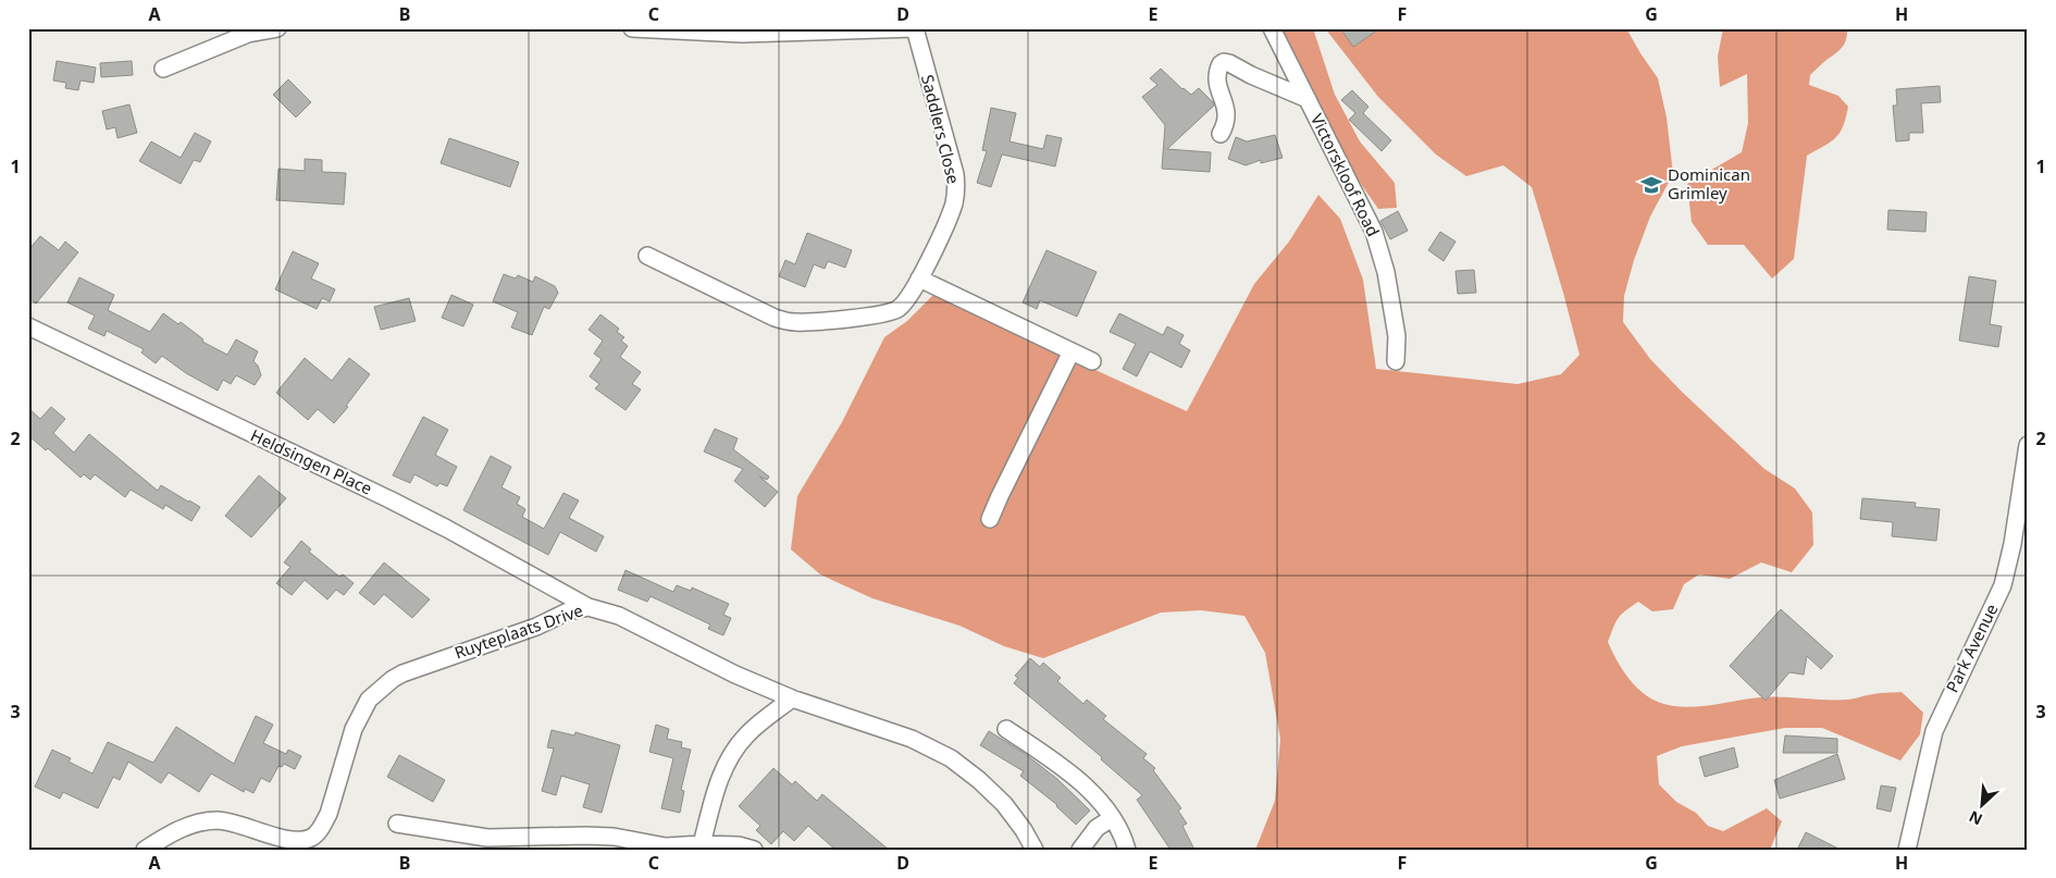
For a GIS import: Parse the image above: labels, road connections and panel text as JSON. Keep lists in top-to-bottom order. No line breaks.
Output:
{"streets":{"street":["Saddlers Close","Victorskloof Road","Heldsingen Place","Ruyteplaats Drive","Park Avenue"]},"crossings":[["Heldsingen Place","Ruyteplaats Drive"]],"places":{"school or university":["Dominican Grimley"]},"north":"bottom left","grid":{"columns":["A","B","C","D","E","F","G","H"],"rows":["1","2","3"]}}
